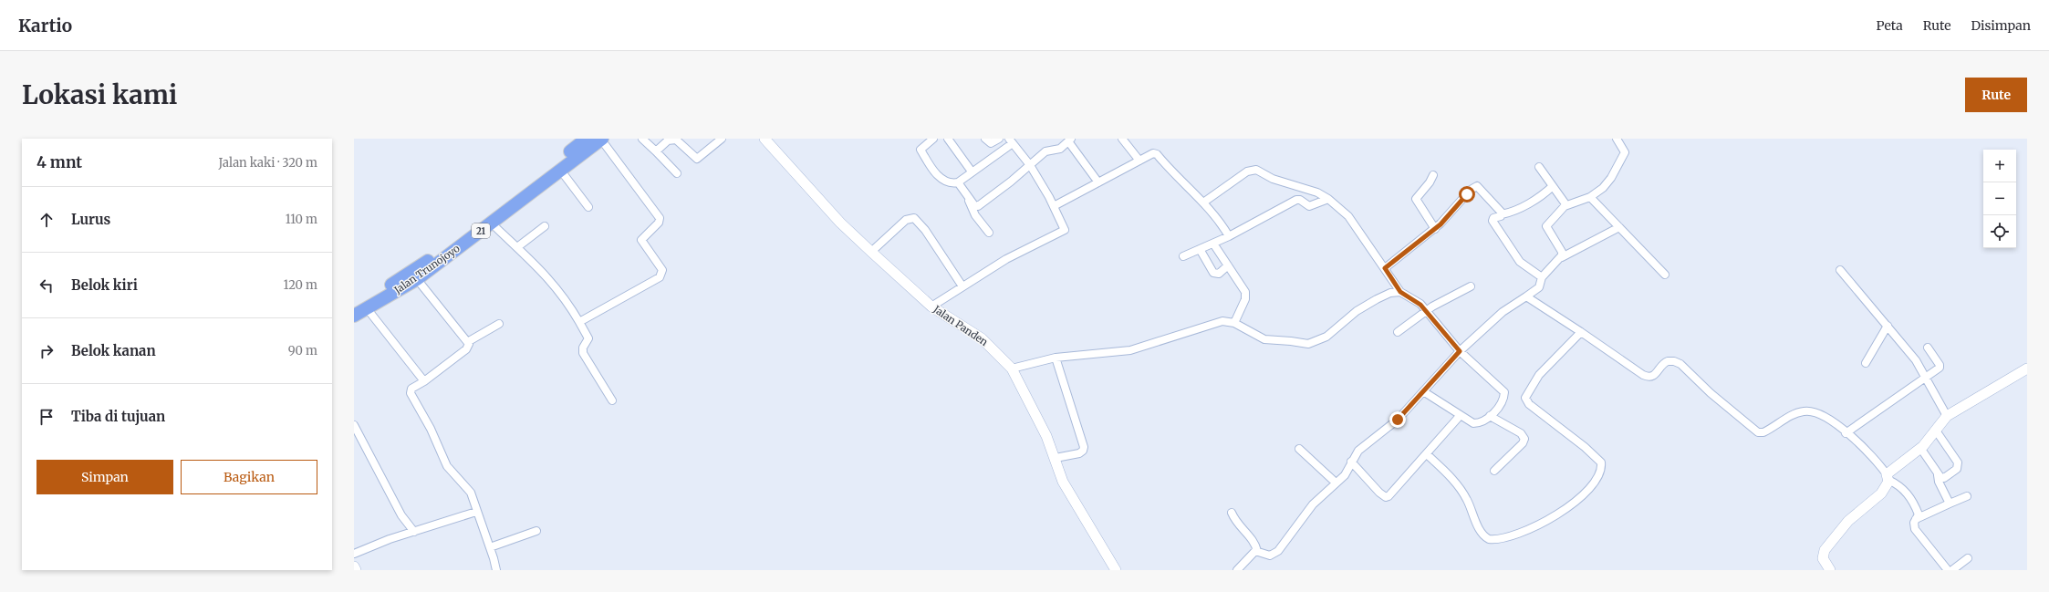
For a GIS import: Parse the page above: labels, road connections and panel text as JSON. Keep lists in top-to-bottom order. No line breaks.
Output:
{"streets":{"highway":["21","Jalan Trunojoyo"],"street":["Jalan Panden"]},"page":{"header":"Kartio","nav":["Peta","Rute","Disimpan"],"buttons":["Rute",["Simpan","Bagikan"]],"title":"Lokasi kami","heading":["4 mnt","Jalan kaki · 320 m"],"map_buttons":["+","−"],"list":[["Lurus","110 m"],["Belok kiri","120 m"],["Belok kanan","90 m"],"Tiba di tujuan"]}}
